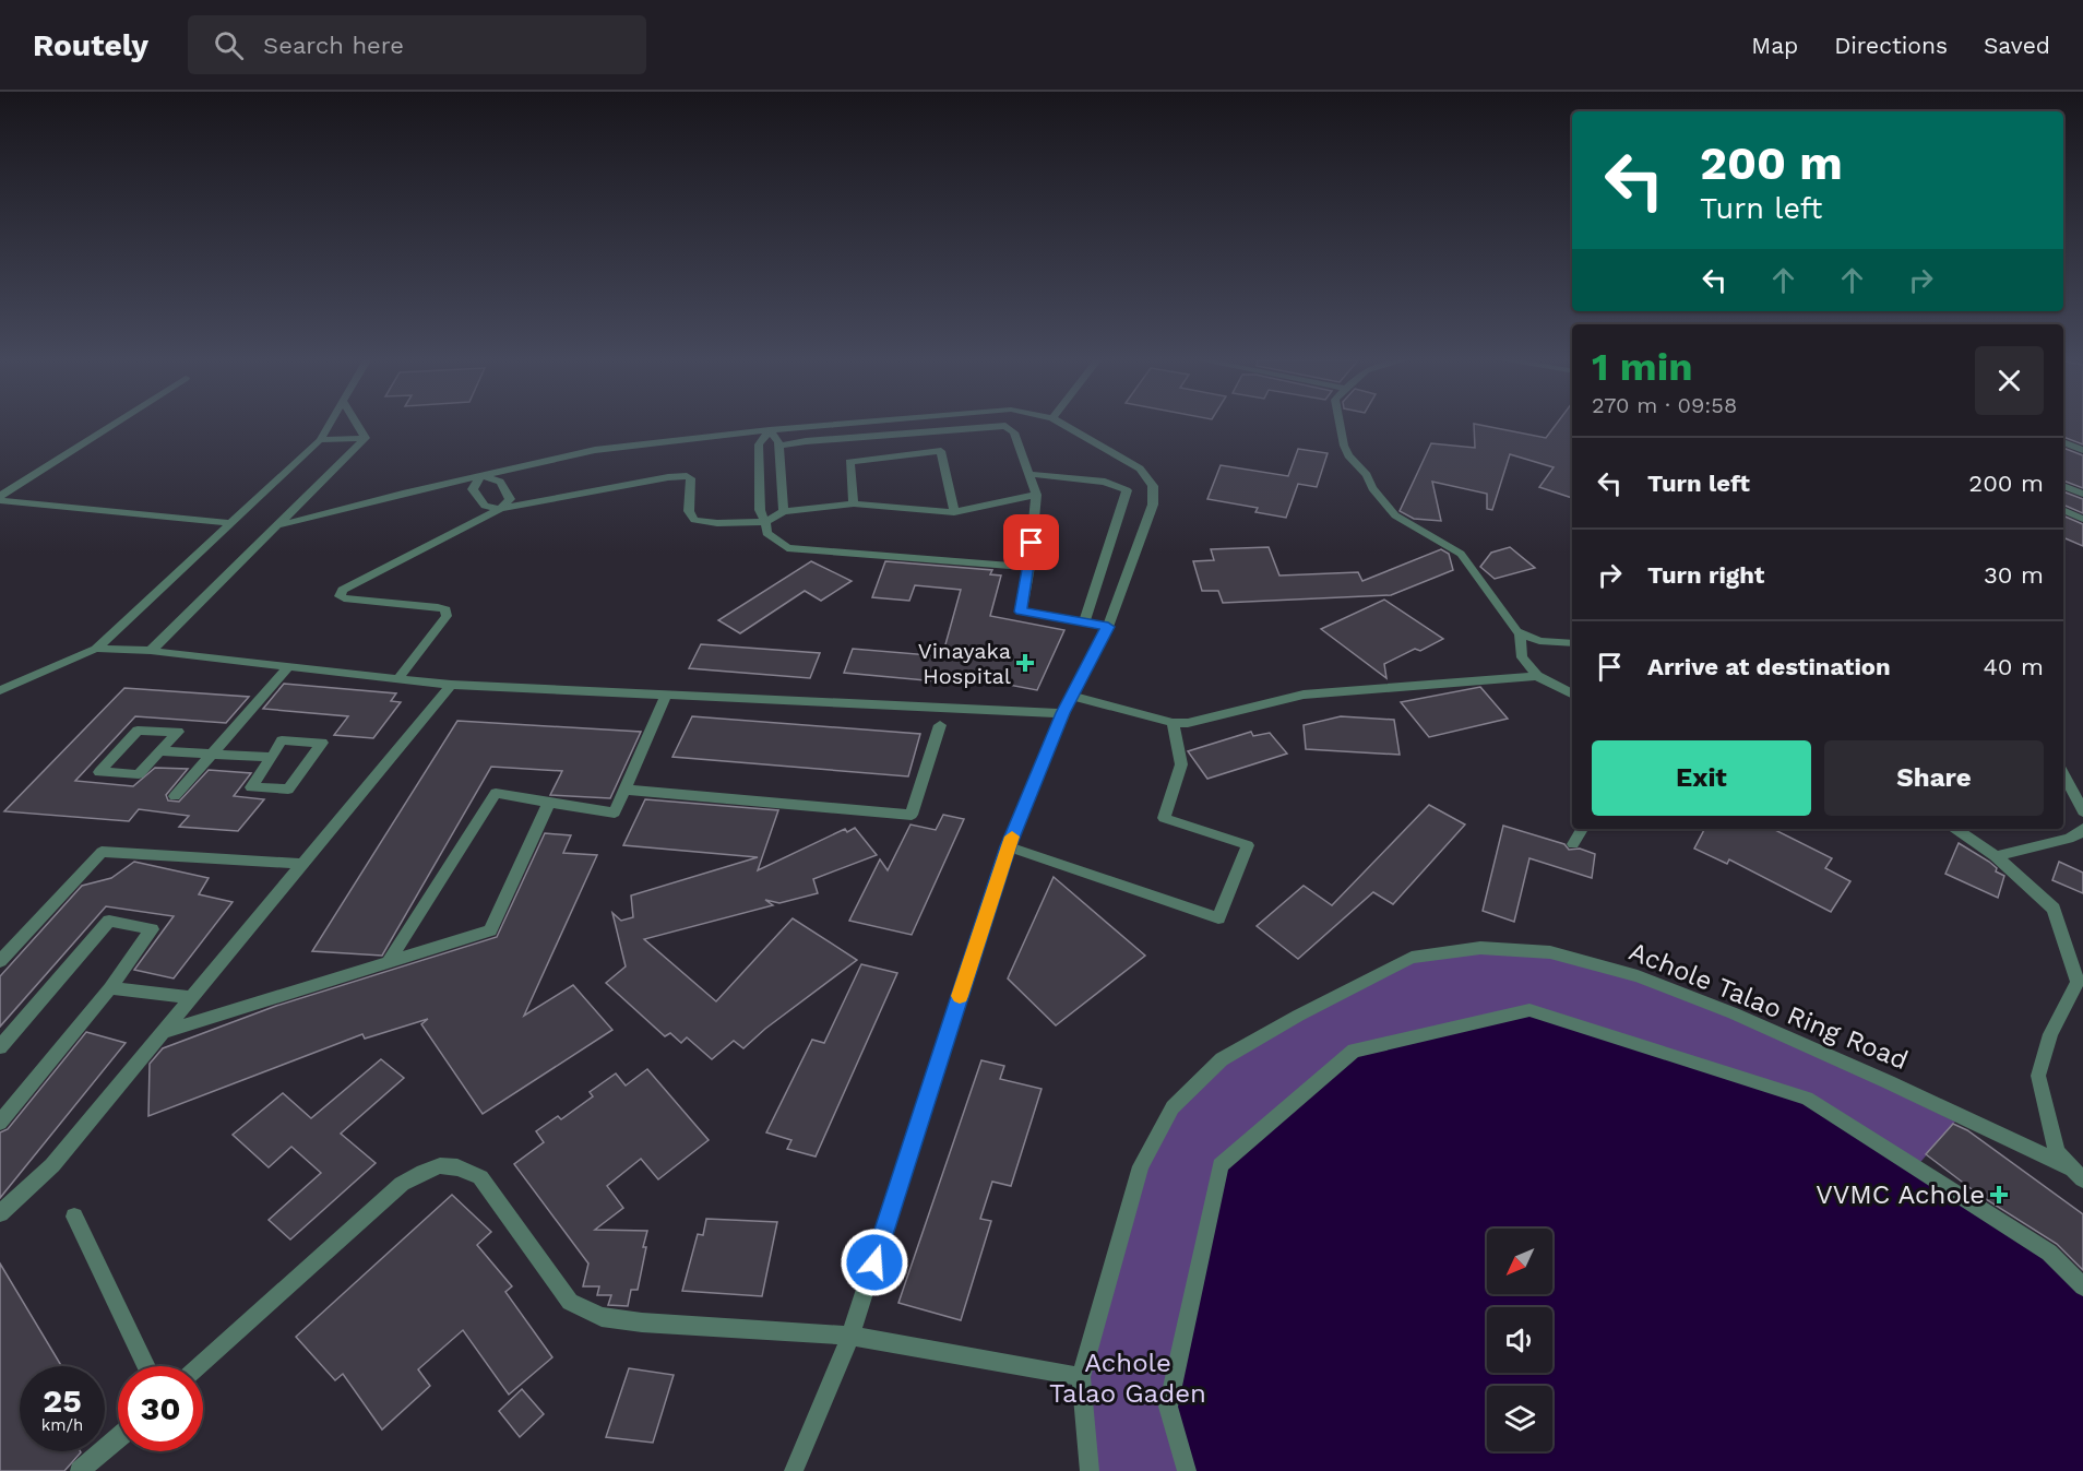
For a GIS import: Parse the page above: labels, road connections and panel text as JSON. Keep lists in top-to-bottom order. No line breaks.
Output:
{"streets":{"street":["Achole Talao Ring Road"]},"parks":["Achole Talao Gaden"],"places":{"health":["Vinayaka Hospital","VVMC Achole"]},"north":"bottom left","page":{"header":"Routely","search":"Search here","nav":["Map","Directions","Saved"],"turn":["200 m","Turn left"],"heading":["1 min","270 m · 09:58"],"list":[{"name":"Turn left","value":"200 m"},{"name":"Turn right","value":"30 m"},{"name":"Arrive at destination","value":"40 m"}],"buttons":["Exit","Share"],"speed":"25 km/h","limit":"30"}}
